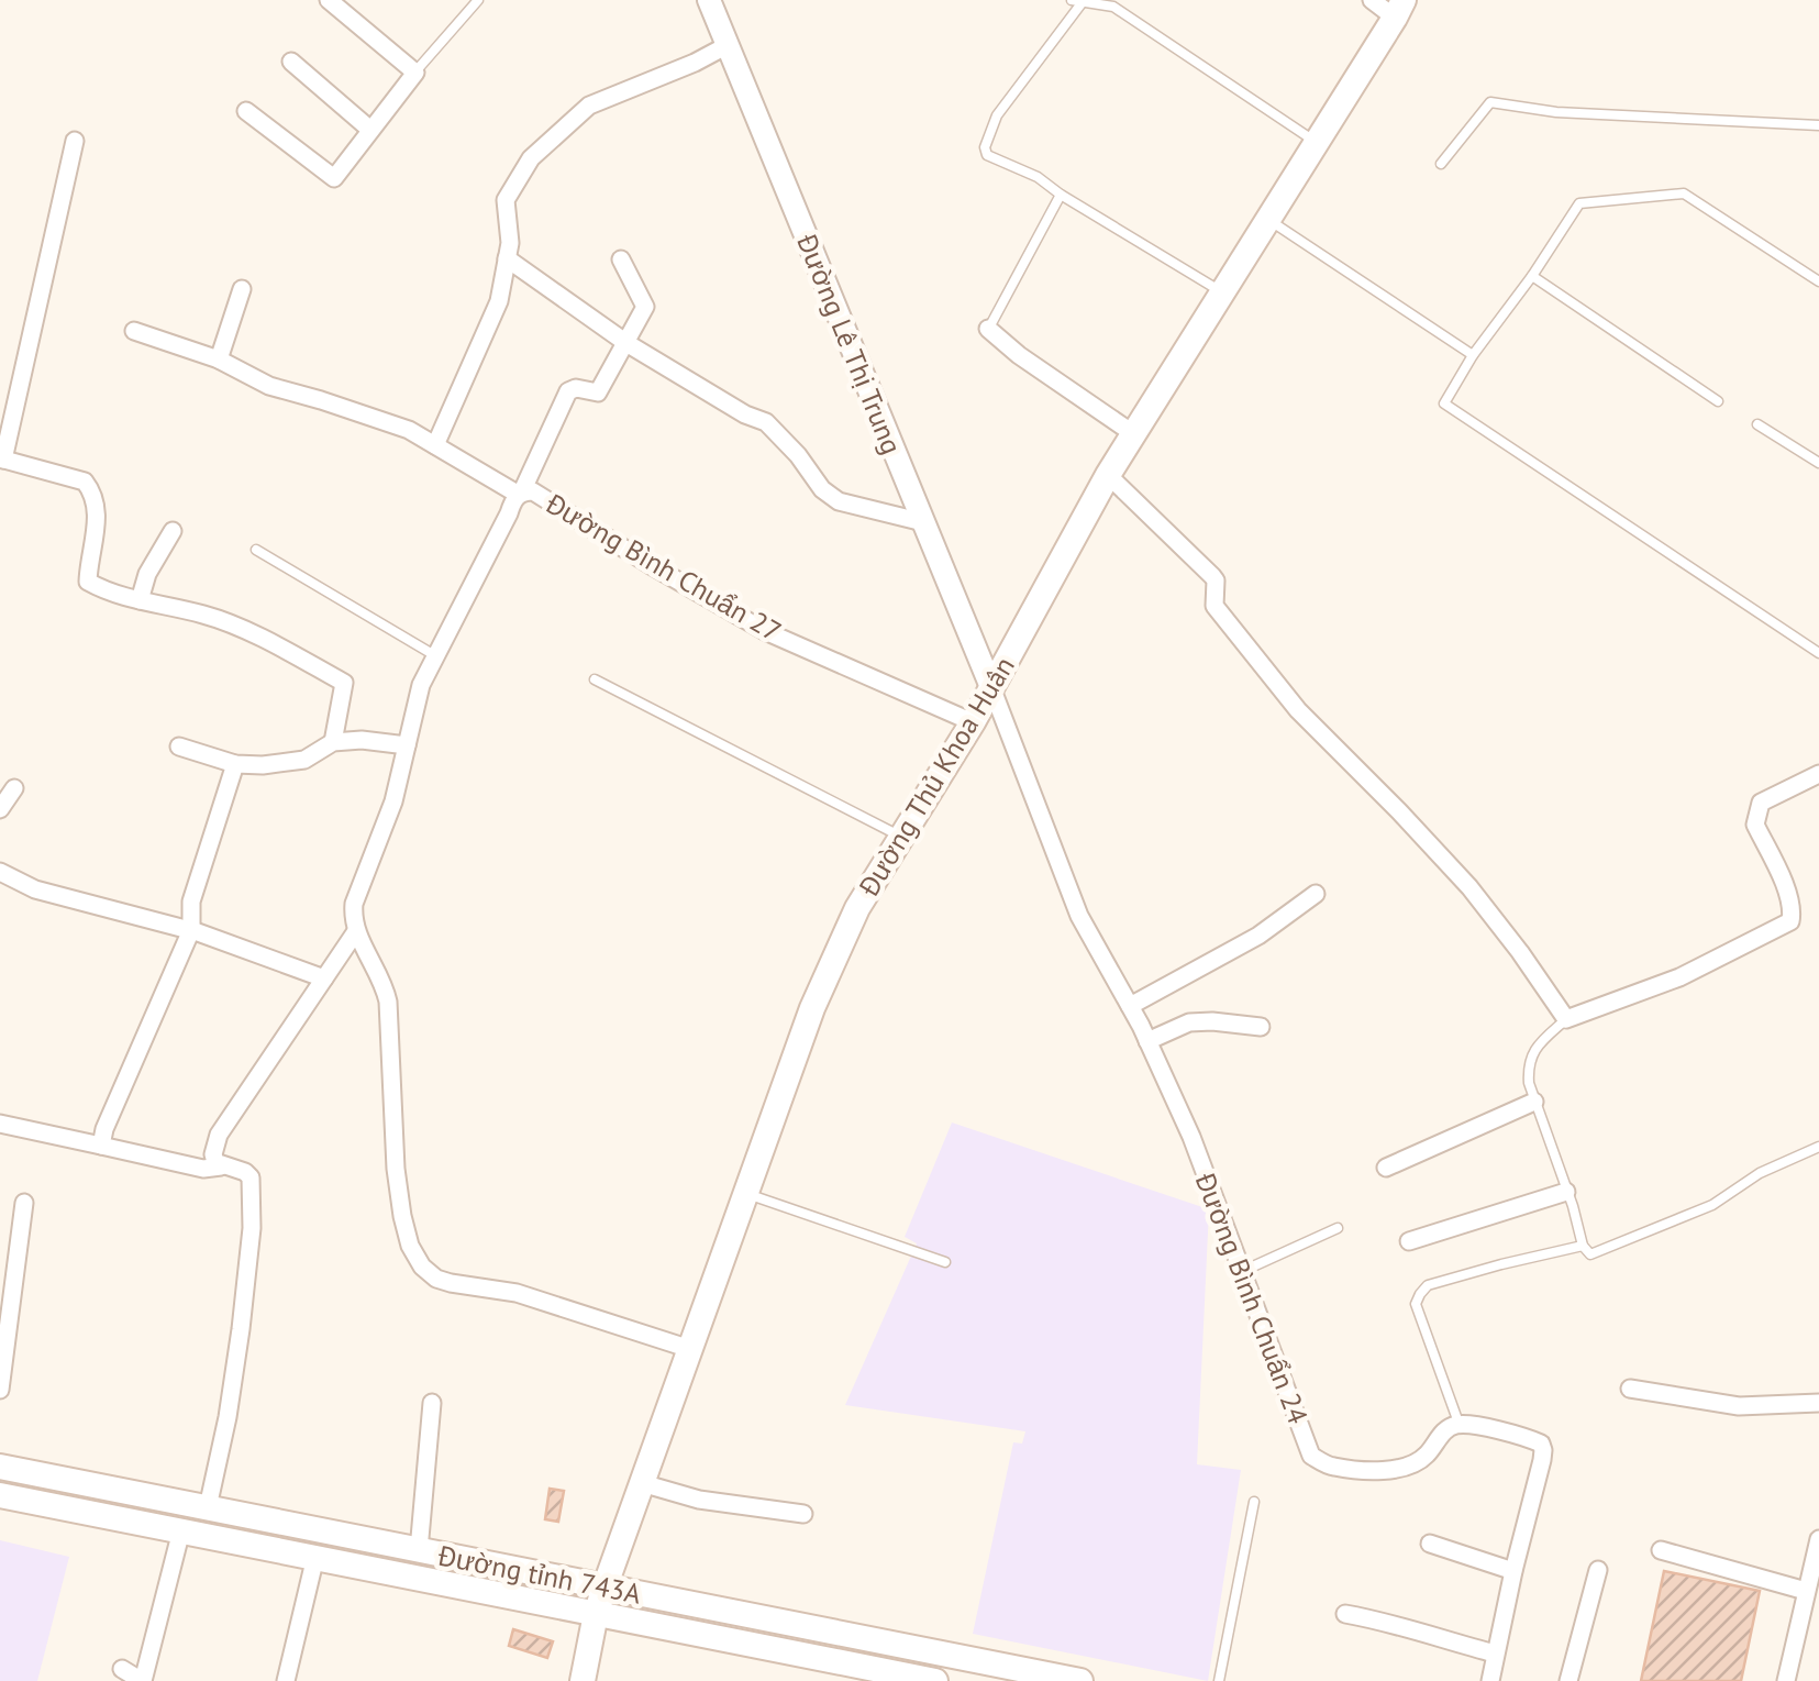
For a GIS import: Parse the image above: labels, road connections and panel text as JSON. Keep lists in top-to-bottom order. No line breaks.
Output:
{"streets":{"main road":["Đường Thủ Khoa Huân","Đường tỉnh 743A"],"street":["Đường Lê Thị Trung","Đường Bình Chuẩn 27","Đường Bình Chuẩn 24"]},"crossings":[["Đường Lê Thị Trung","Đường Thủ Khoa Huân"],["Đường Lê Thị Trung","Đường Bình Chuẩn 24"],["Đường Bình Chuẩn 27","Đường Thủ Khoa Huân"],["Đường Thủ Khoa Huân","Đường Bình Chuẩn 24"],["Đường Thủ Khoa Huân","Đường tỉnh 743A"]]}
